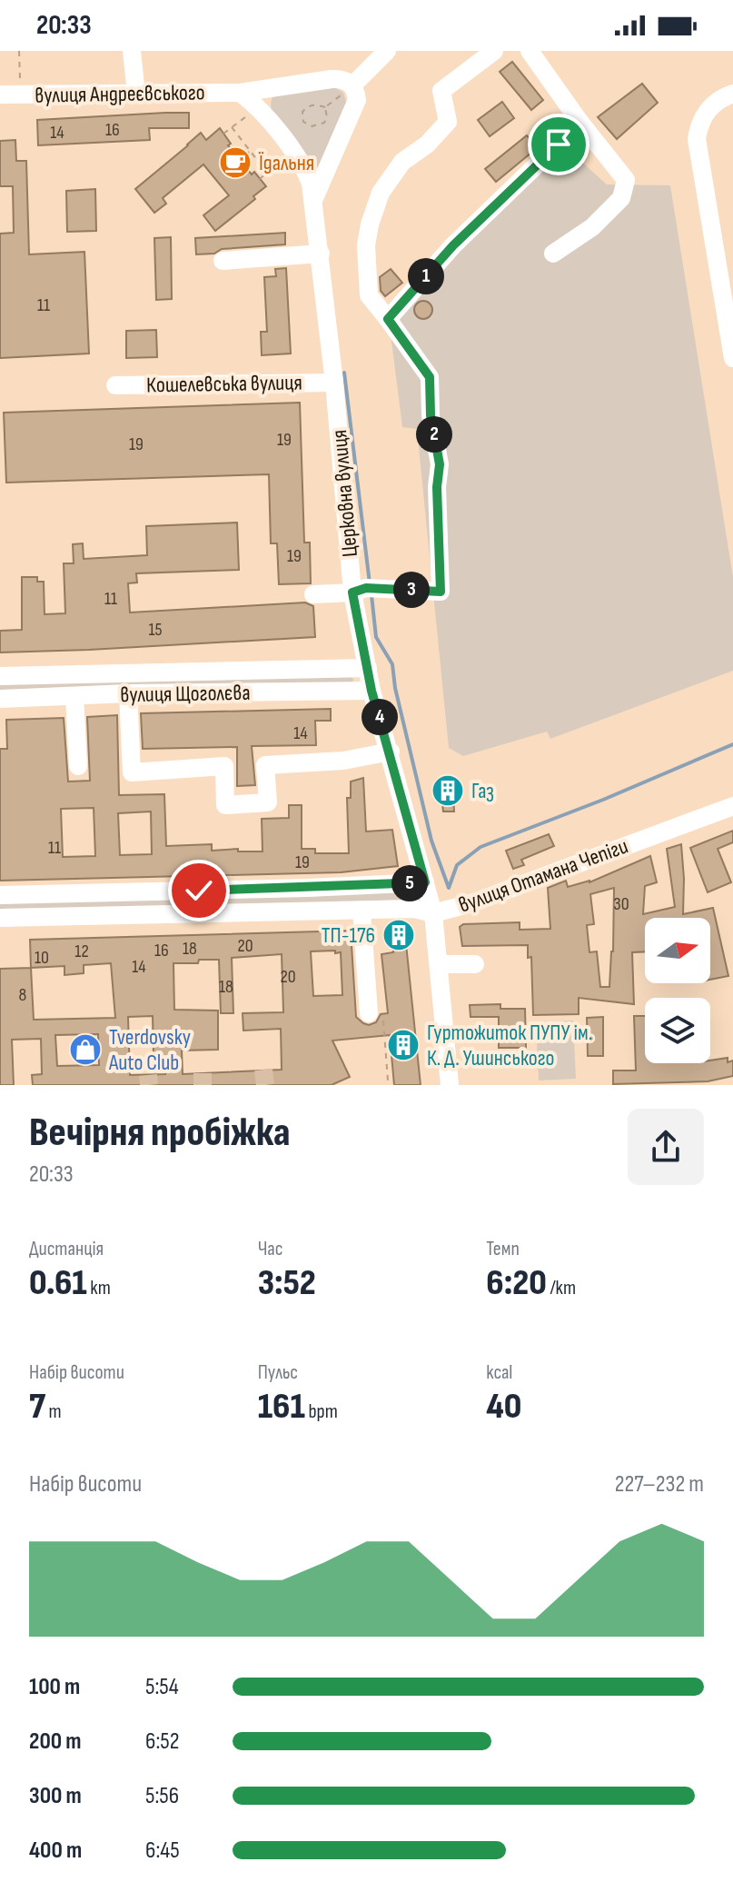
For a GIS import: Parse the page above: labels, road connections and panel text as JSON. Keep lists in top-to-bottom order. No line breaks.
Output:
{"streets":{"street":["вулиця Андреєвського","Кошелевська вулиця","Церковна вулиця","вулиця Щоголєва","вулиця Отамана Чепіги"]},"crossings":[["вулиця Андреєвського","Церковна вулиця"],["Кошелевська вулиця","Церковна вулиця"],["Церковна вулиця","вулиця Щоголєва"],["Церковна вулиця","вулиця Отамана Чепіги"]],"places":{"cafe":["Їдальня"],"building":["Газ","ТП-176","Гуртожиток ПУПУ ім. К. Д. Ушинського"],"shop":["Tverdovsky Auto Club"]},"house_numbers":["16","14","11","19","19","19","11","15","14","11","19","30","20","18","16","12","10","14","20","18","8"],"north":"right","page":{"status":"20:33","pins":["1","2","3","4","5"],"heading":["Вечірня пробіжка","20:33"],"stats":[["Дистанція","0.61 km"],["Час","3:52"],["Темп","6:20 /km"],["Набір висоти","7 m"],["Пульс","161 bpm"],["kcal","40"]],"chart":["Набір висоти","227–232 m"],"list":[{"name":"100 m","note":"5:54"},{"name":"200 m","note":"6:52"},{"name":"300 m","note":"5:56"},{"name":"400 m","note":"6:45"}]}}
